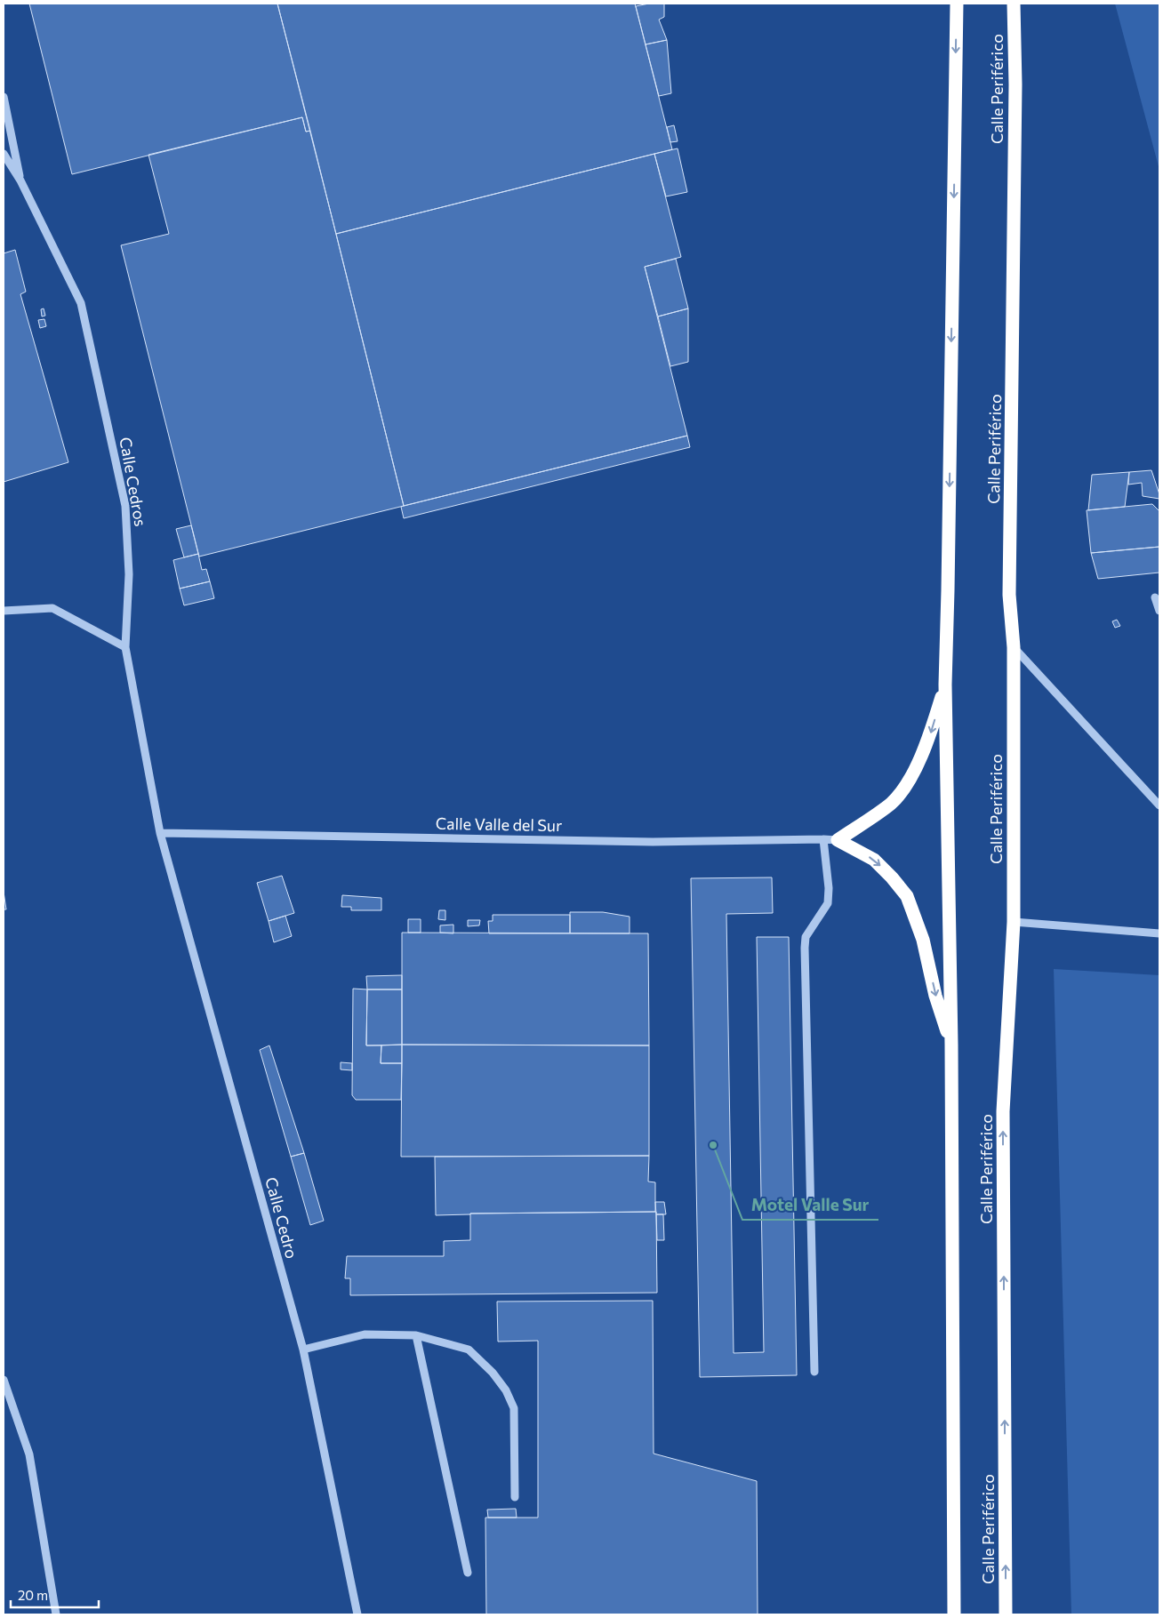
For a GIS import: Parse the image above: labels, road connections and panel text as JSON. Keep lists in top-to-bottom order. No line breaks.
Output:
{"streets":{"highway":["Calle Periférico"],"street":["Calle Cedros","Calle Valle del Sur","Calle Cedro"]},"crossings":[["Calle Cedros","Calle Valle del Sur"],["Calle Cedros","Calle Cedro"],["Calle Valle del Sur","Calle Cedro"]],"places":["Motel Valle Sur"],"scale_bar":"20 m"}
